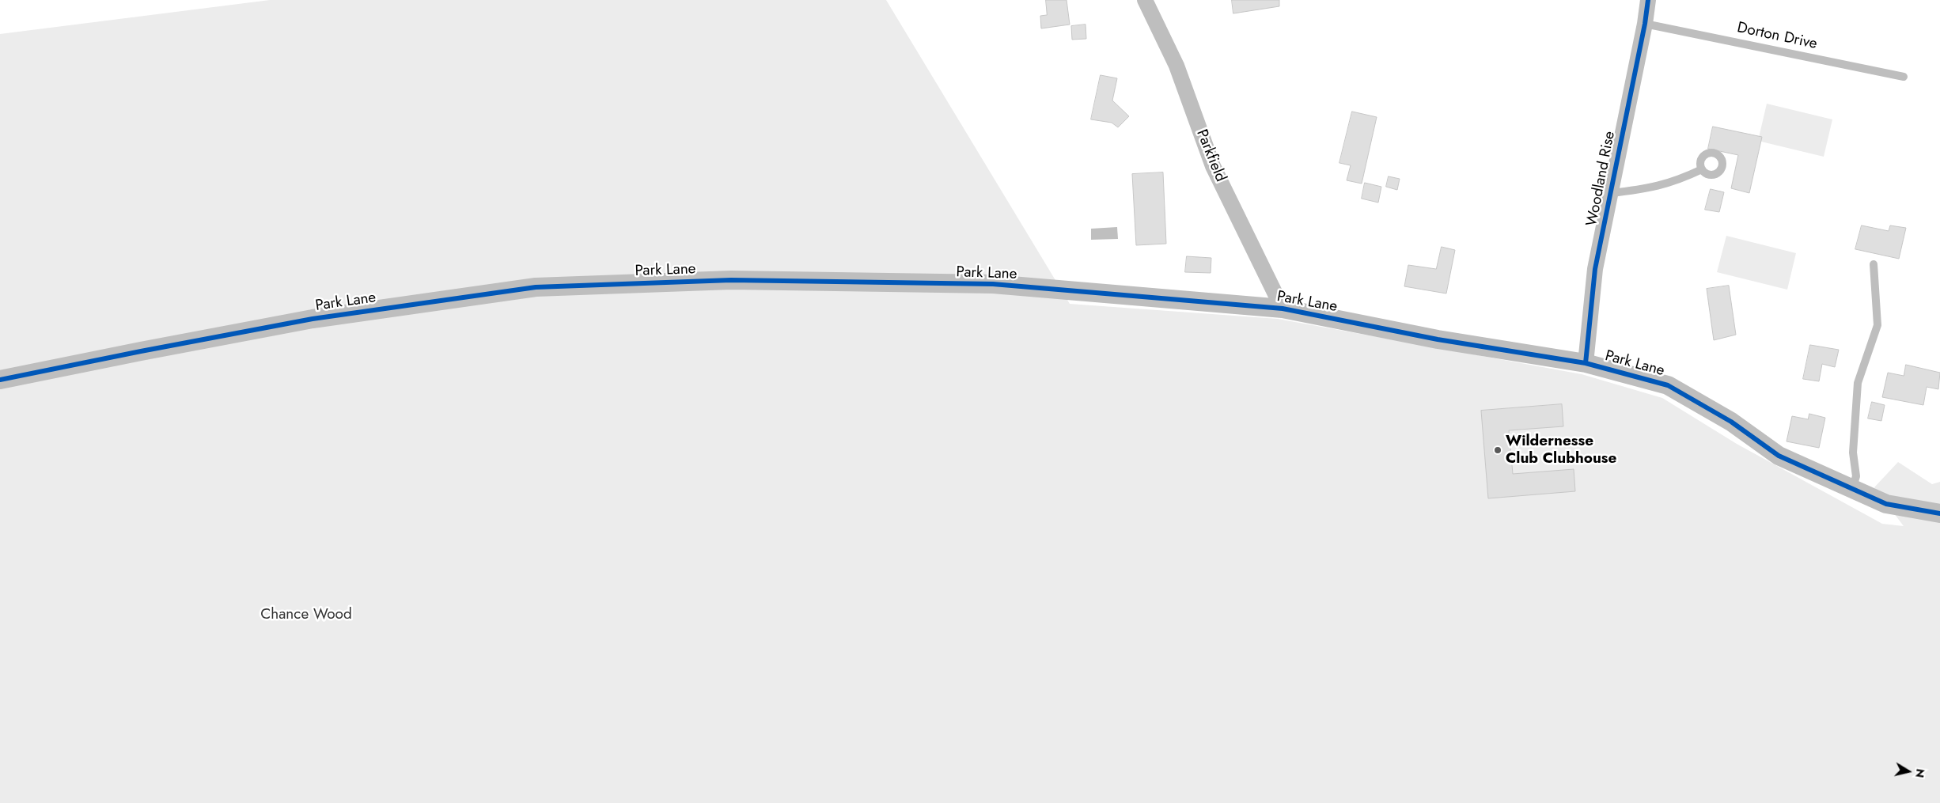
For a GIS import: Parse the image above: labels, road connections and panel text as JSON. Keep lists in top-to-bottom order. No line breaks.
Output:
{"streets":{"street":["Parkfield","Woodland Rise","Park Lane"],"lane":["Dorton Drive"]},"crossings":[["Dorton Drive","Woodland Rise"],["Parkfield","Park Lane"],["Woodland Rise","Park Lane"]],"parks":["Chance Wood"],"places":["Wildernesse Club Clubhouse"],"north":"right"}
